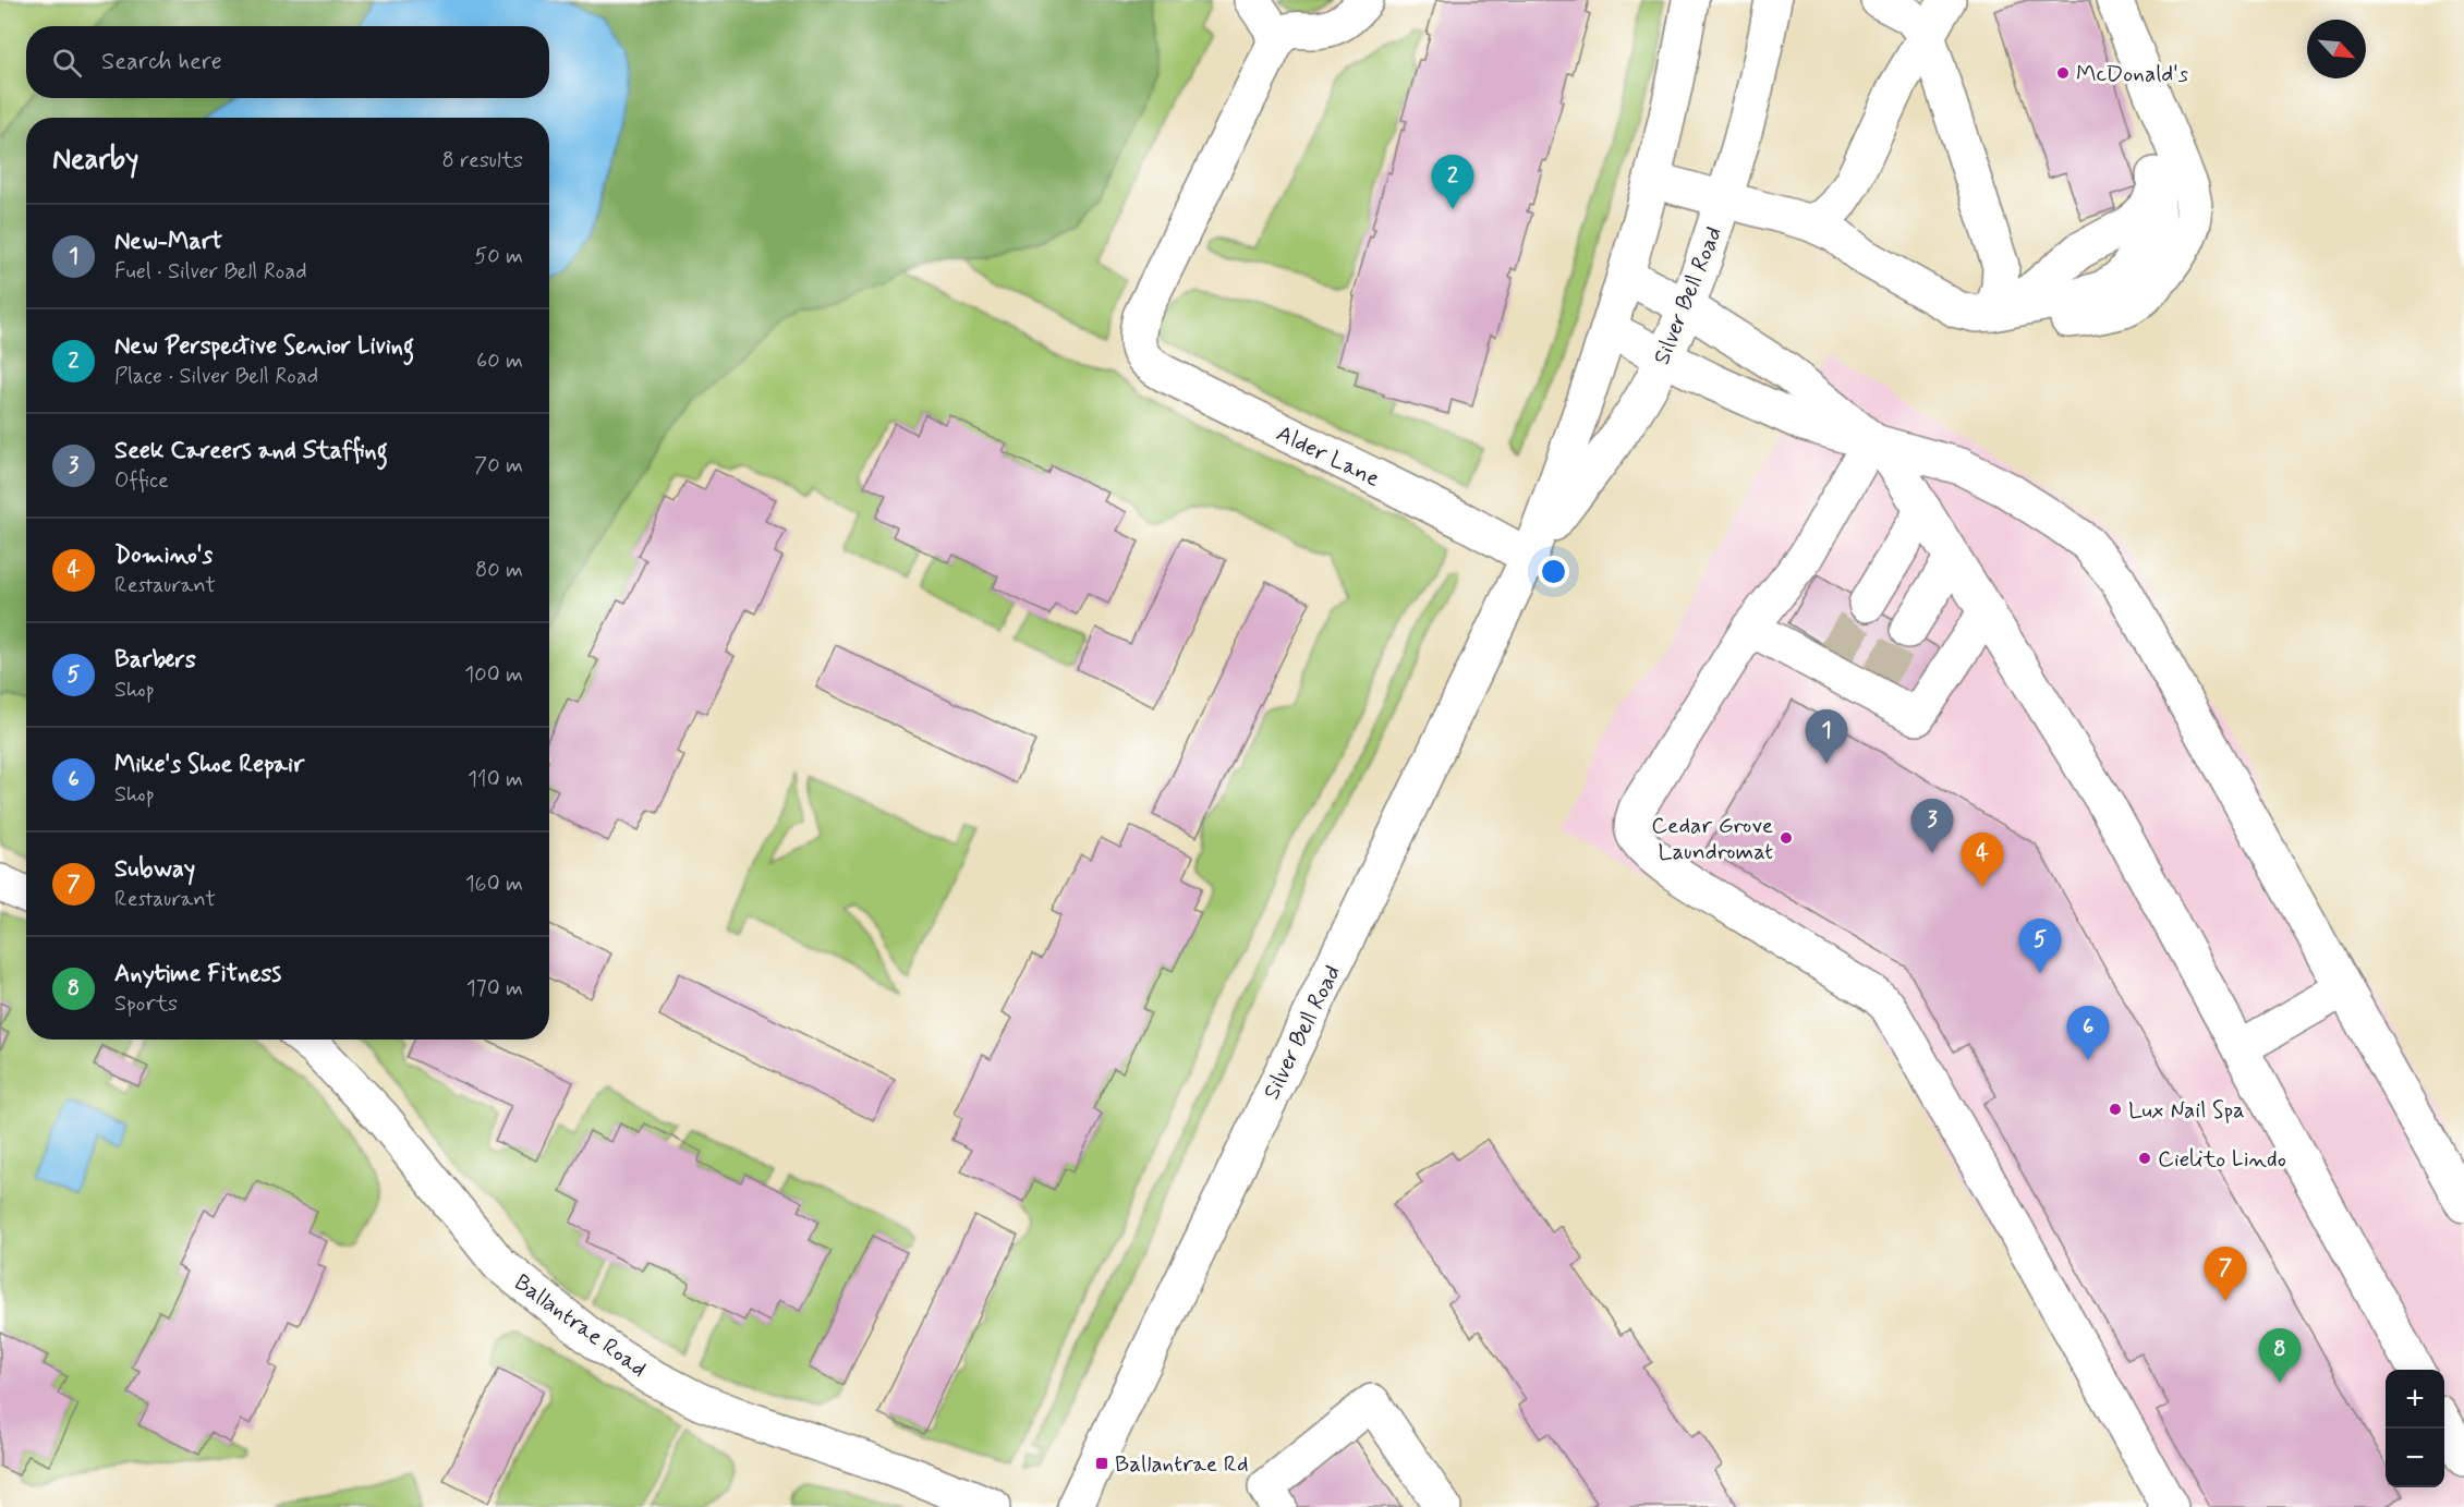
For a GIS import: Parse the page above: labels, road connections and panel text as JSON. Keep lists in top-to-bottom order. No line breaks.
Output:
{"streets":{"street":["Silver Bell Road","Alder Lane","Ballantrae Road"]},"crossings":[["Silver Bell Road","Alder Lane"]],"places":{"other":["McDonald's","Cedar Grove Laundromat","Lux Nail Spa","Cielito Lindo"],"transit":["Ballantrae Rd"]},"north":"bottom right","page":{"search":"Search here","heading":["Nearby","8 results"],"pins":["2","1","3","4","5","6","7","8"],"list":[{"mark":"1","name":"New-Mart","note":"Fuel · Silver Bell Road","value":"50 m"},{"mark":"2","name":"New Perspective Senior Living","note":"Place · Silver Bell Road","value":"60 m"},{"mark":"3","name":"Seek Careers and Staffing","note":"Office","value":"70 m"},{"mark":"4","name":"Domino's","note":"Restaurant","value":"80 m"},{"mark":"5","name":"Barbers","note":"Shop","value":"100 m"},{"mark":"6","name":"Mike's Shoe Repair","note":"Shop","value":"110 m"},{"mark":"7","name":"Subway","note":"Restaurant","value":"160 m"},{"mark":"8","name":"Anytime Fitness","note":"Sports","value":"170 m"}],"map_buttons":["+","−"]}}
